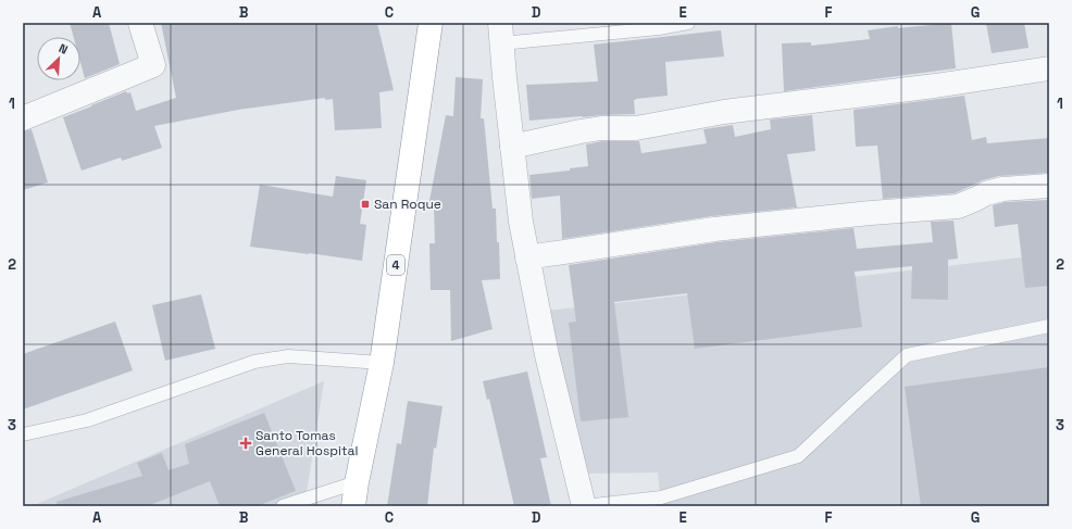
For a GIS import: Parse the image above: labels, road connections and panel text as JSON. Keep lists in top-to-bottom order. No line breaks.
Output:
{"streets":{"highway":["4"]},"places":{"transit":["San Roque"],"health":["Santo Tomas General Hospital"]},"north":"top right","grid":{"columns":["A","B","C","D","E","F","G"],"rows":["1","2","3"]}}
